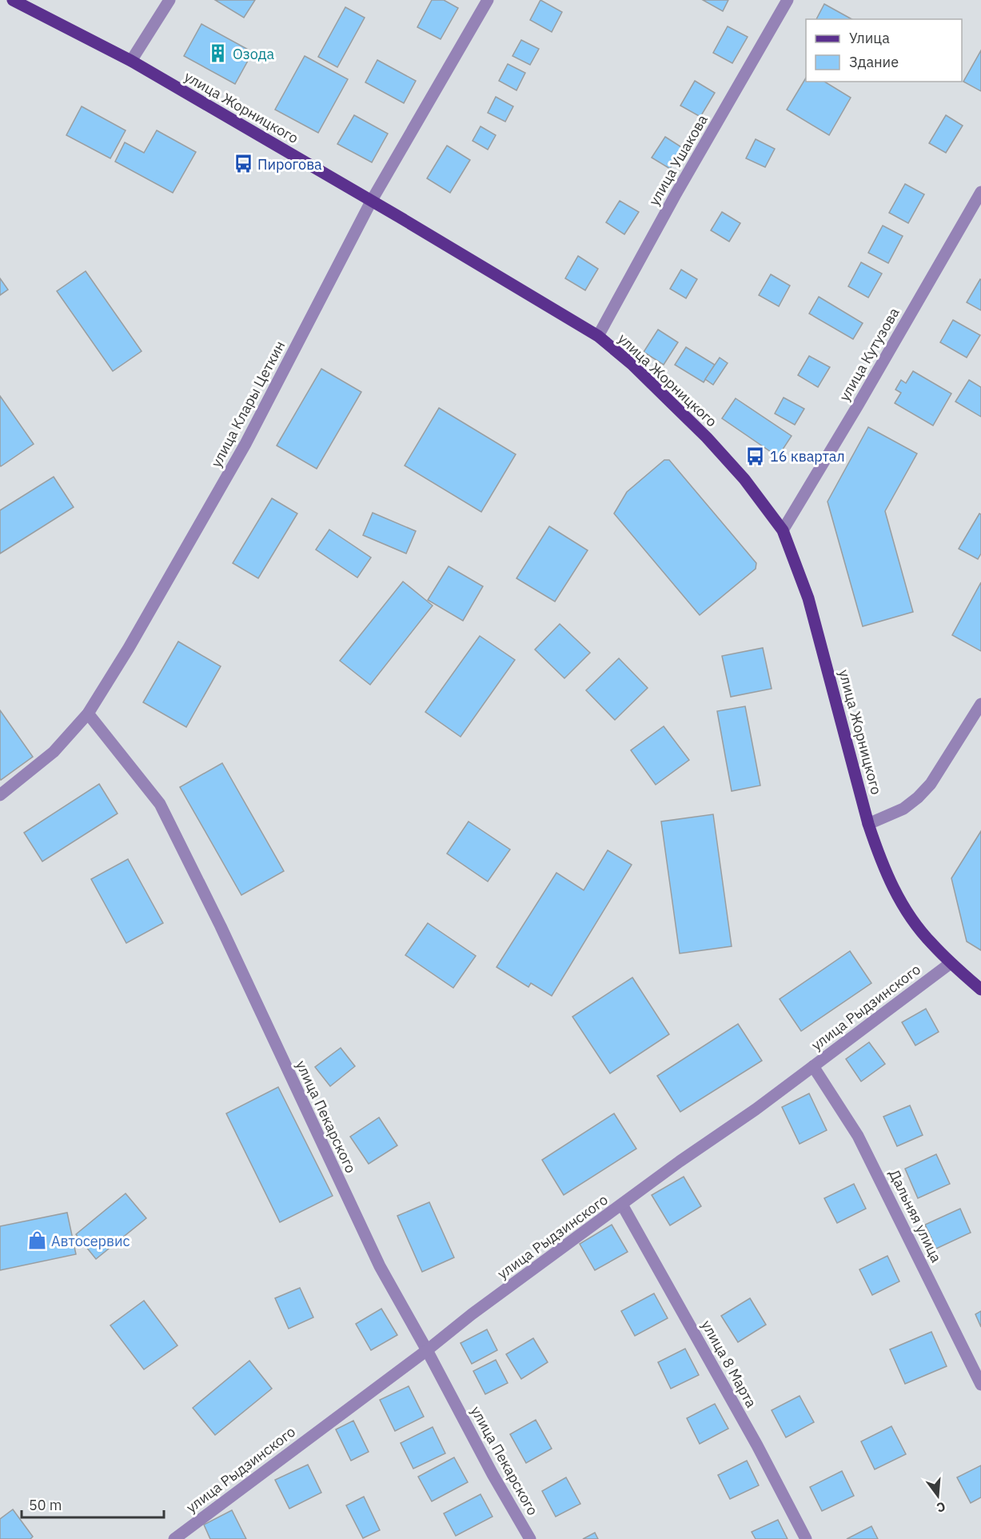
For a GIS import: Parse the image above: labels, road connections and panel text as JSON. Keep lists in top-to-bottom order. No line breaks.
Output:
{"streets":{"main road":["улица Жорницкого"],"street":["улица Ушакова","улица Кутузова","улица Клары Цеткин","улица Рыдзинского","улица Пекарского","Дальняя улица","улица 8 Марта"]},"crossings":[["улица Жорницкого","улица Ушакова"],["улица Жорницкого","улица Кутузова"],["улица Жорницкого","улица Клары Цеткин"],["улица Жорницкого","улица Рыдзинского"],["улица Клары Цеткин","улица Пекарского"],["улица Рыдзинского","улица Пекарского"],["улица Рыдзинского","Дальняя улица"],["улица Рыдзинского","улица 8 Марта"]],"places":{"building":["Озода"],"bus stop":["Пирогова","16 квартал"],"shop":["Автосервис"]},"legend":["Улица","Здание"],"scale_bar":"50 m","north":"bottom"}
